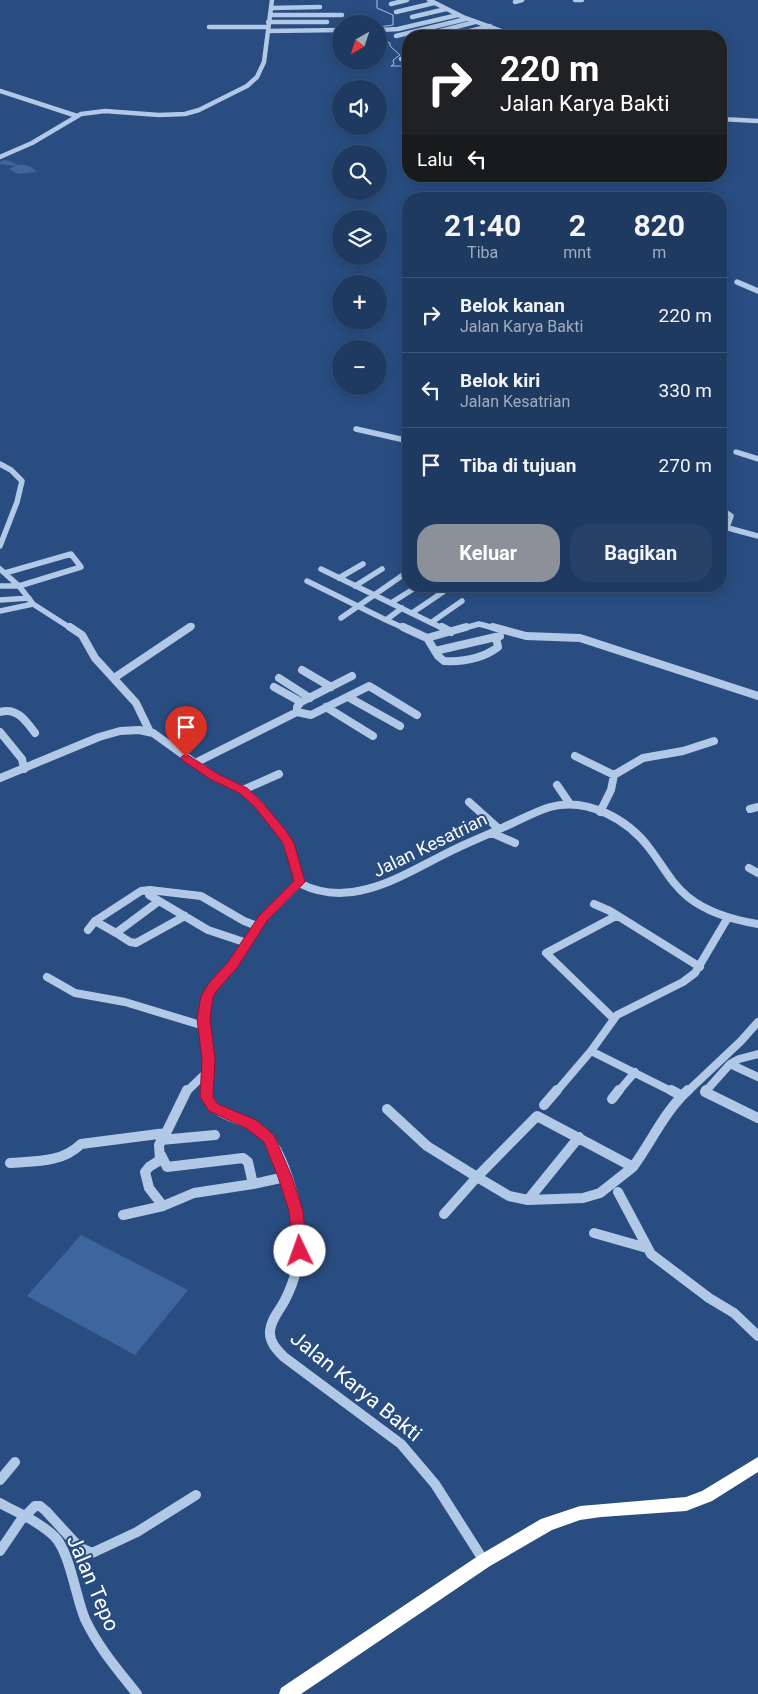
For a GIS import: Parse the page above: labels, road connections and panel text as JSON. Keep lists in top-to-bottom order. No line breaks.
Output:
{"streets":{"street":["Jalan Kesatrian","Jalan Karya Bakti","Jalan Tepo"]},"crossings":[["Jalan Kesatrian","Jalan Karya Bakti"]],"north":"bottom left","page":{"map_buttons":["+","−"],"turn":["220 m","Jalan Karya Bakti"],"then":"Lalu","eta":["21:40","Tiba","2","mnt","820","m"],"list":[{"name":"Belok kanan","note":"Jalan Karya Bakti","value":"220 m"},{"name":"Belok kiri","note":"Jalan Kesatrian","value":"330 m"},{"name":"Tiba di tujuan","value":"270 m"}],"buttons":["Keluar","Bagikan"]}}
